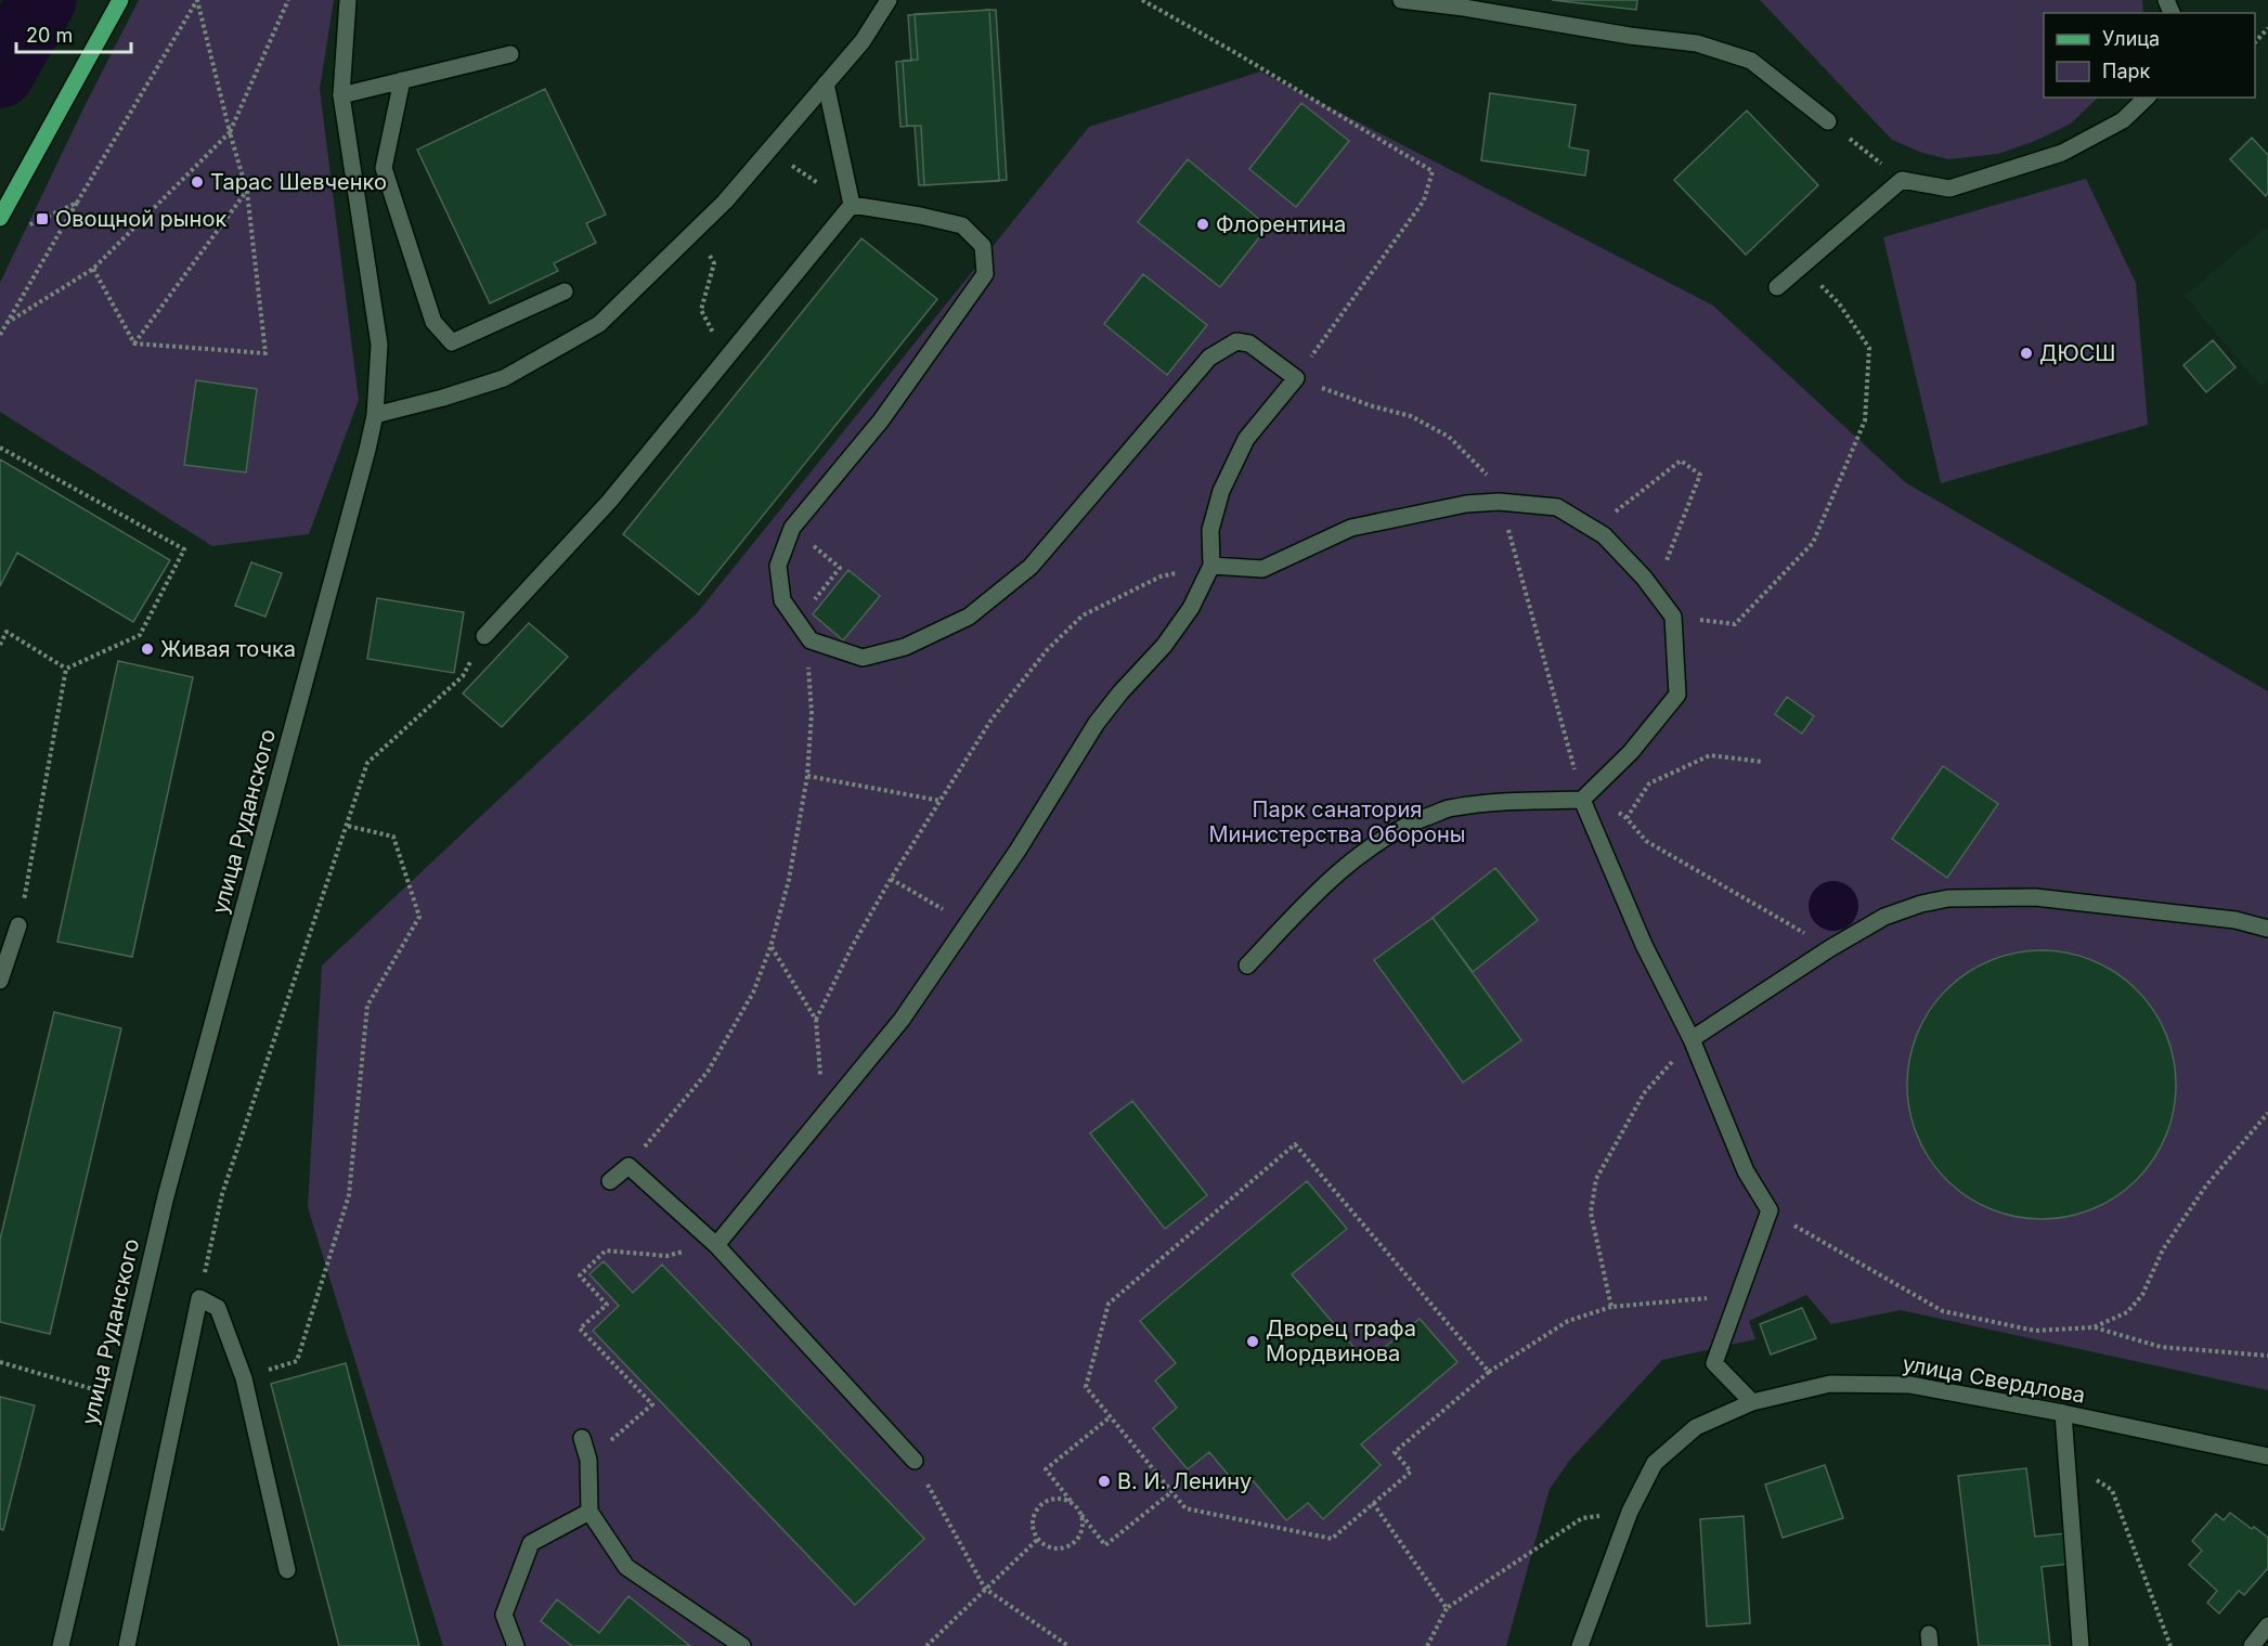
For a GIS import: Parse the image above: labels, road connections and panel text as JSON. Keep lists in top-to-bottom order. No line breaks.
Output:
{"streets":{"street":["улица Руданского","улица Свердлова"]},"parks":["Парк санатория Министерства Обороны"],"places":{"other":["Тарас Шевченко","Флорентина","ДЮСШ","Живая точка","Дворец графа Мордвинова","В. И. Ленину"],"transit":["Овощной рынок"]},"legend":["Улица","Парк"],"scale_bar":"20 m"}
